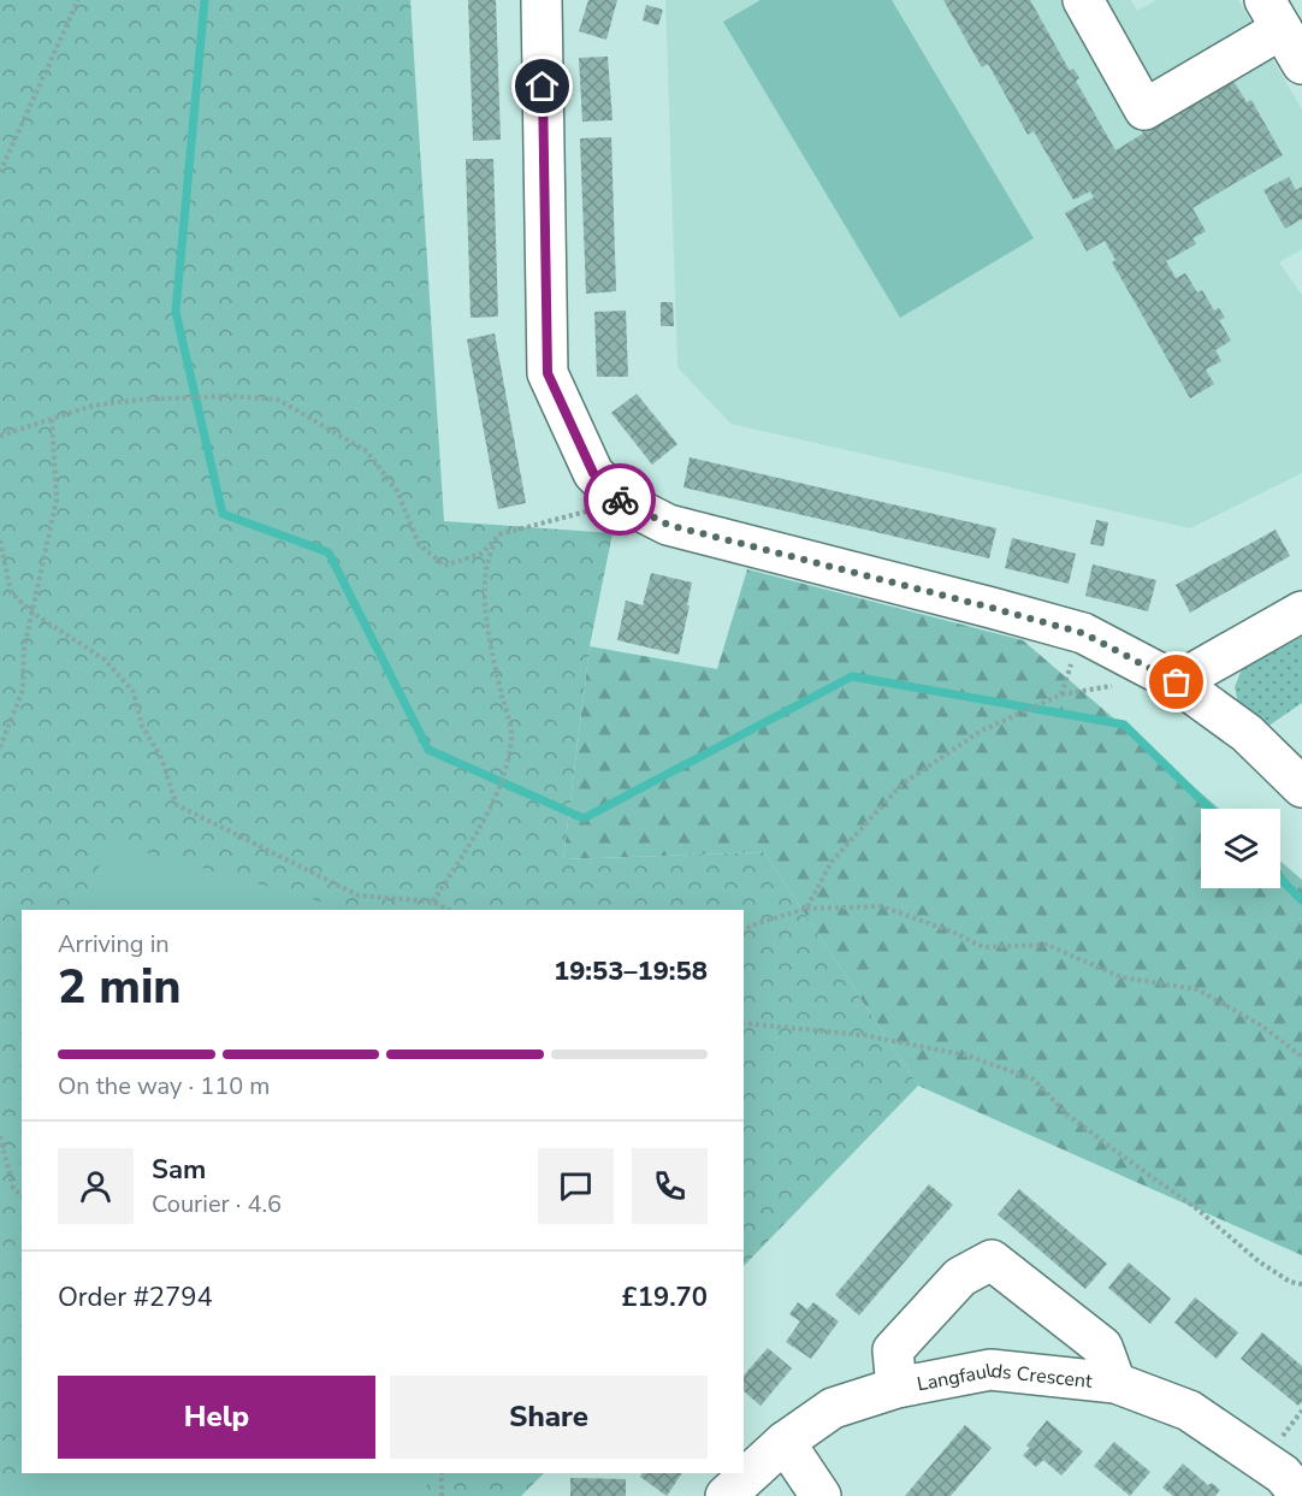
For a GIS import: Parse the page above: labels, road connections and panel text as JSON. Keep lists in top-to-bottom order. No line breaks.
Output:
{"streets":{"street":["Langfaulds Crescent"]},"page":{"heading":["2 min","Arriving in","19:53–19:58"],"panel":["Sam","Courier · 4.6","Order #2794","£19.70"],"bar":"On the way · 110 m","buttons":["Help","Share"]}}
